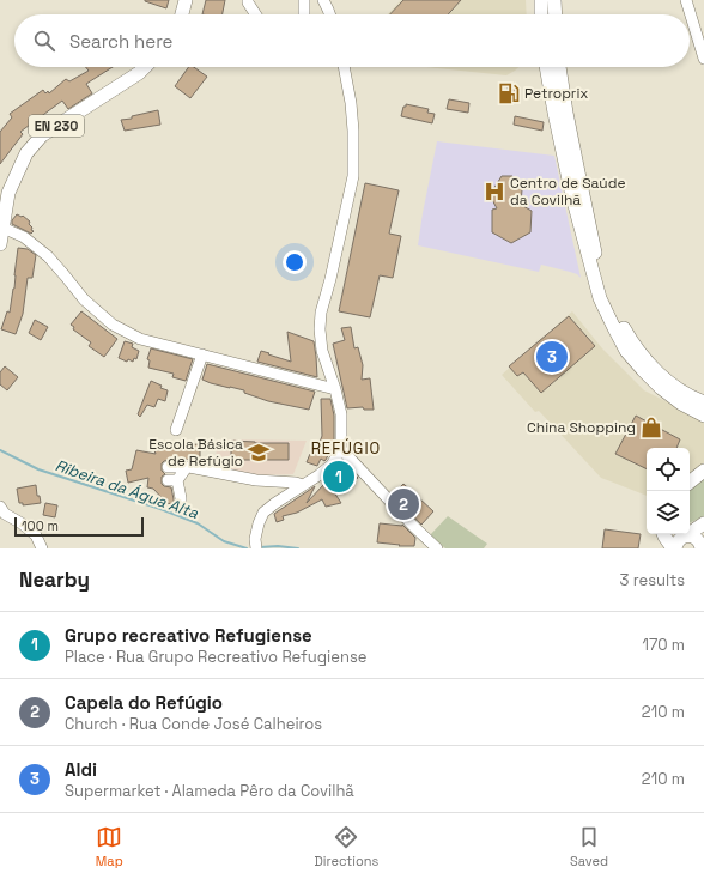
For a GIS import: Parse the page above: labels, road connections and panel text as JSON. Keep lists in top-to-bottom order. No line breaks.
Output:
{"streets":{"main road":["EN 230"]},"districts":["REFÚGIO"],"water":["Ribeira da Água Alta"],"places":{"fuel station":["Petroprix"],"hospital":["Centro de Saúde da Covilhã"],"shop":["China Shopping"],"school or university":["Escola Básica de Refúgio"]},"scale_bar":"100 m","page":{"search":"Search here","pins":["3","1","2"],"scale":"100 m","heading":["Nearby","3 results"],"list":[{"mark":"1","name":"Grupo recreativo Refugiense","note":"Place · Rua Grupo Recreativo Refugiense","value":"170 m"},{"mark":"2","name":"Capela do Refúgio","note":"Church · Rua Conde José Calheiros","value":"210 m"},{"mark":"3","name":"Aldi","note":"Supermarket · Alameda Pêro da Covilhã","value":"210 m"}],"nav":["Map","Directions","Saved"]}}
